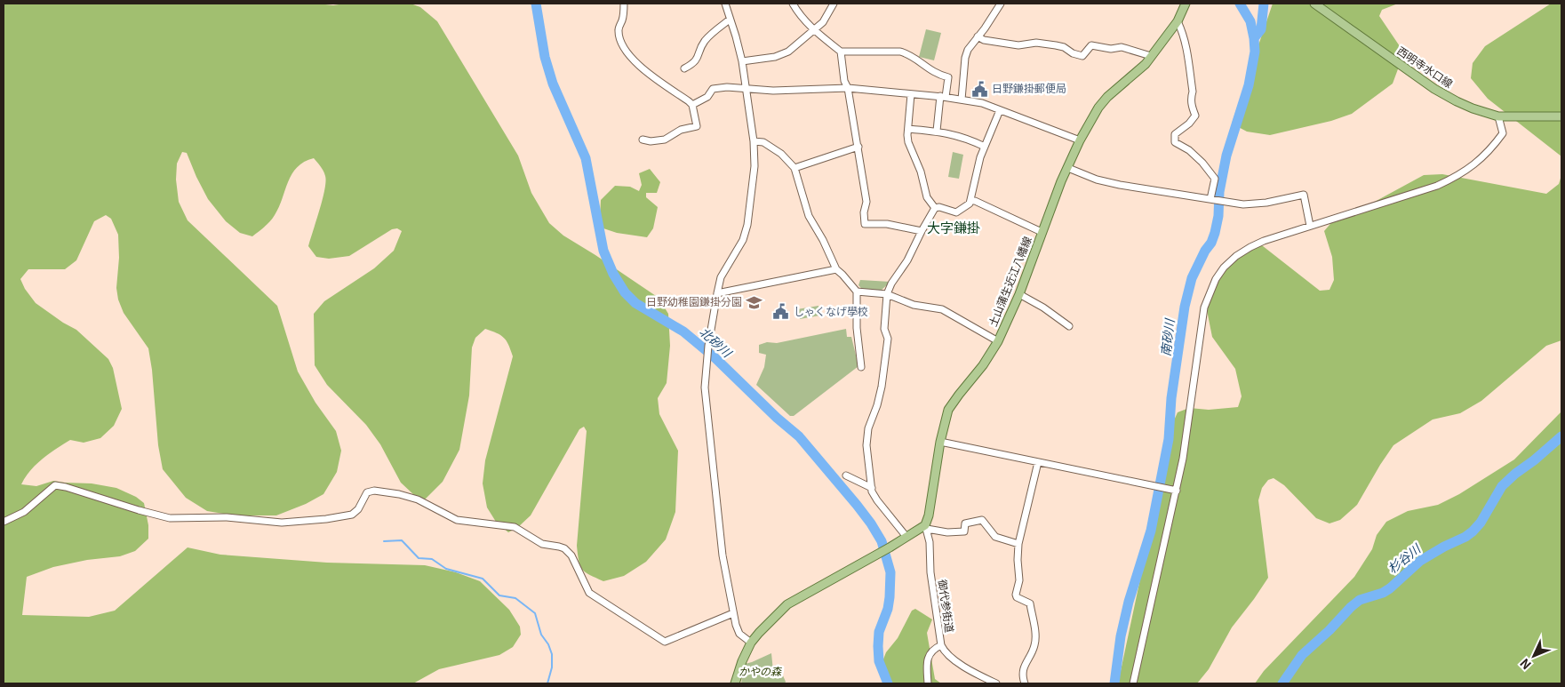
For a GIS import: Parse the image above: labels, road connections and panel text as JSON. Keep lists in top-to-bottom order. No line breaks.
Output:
{"streets":{"main road":["西明寺水口線","土山蒲生近江八幡線"],"street":["御代参街道"]},"crossings":[["土山蒲生近江八幡線","御代参街道"]],"districts":["大字鎌掛"],"water":["南砂川","北砂川","杉谷川"],"parks":["かやの森"],"places":{"public building":["日野鎌掛郵便局","しゃくなげ學校"],"school or university":["日野幼稚園鎌掛分園"]},"north":"bottom left"}
